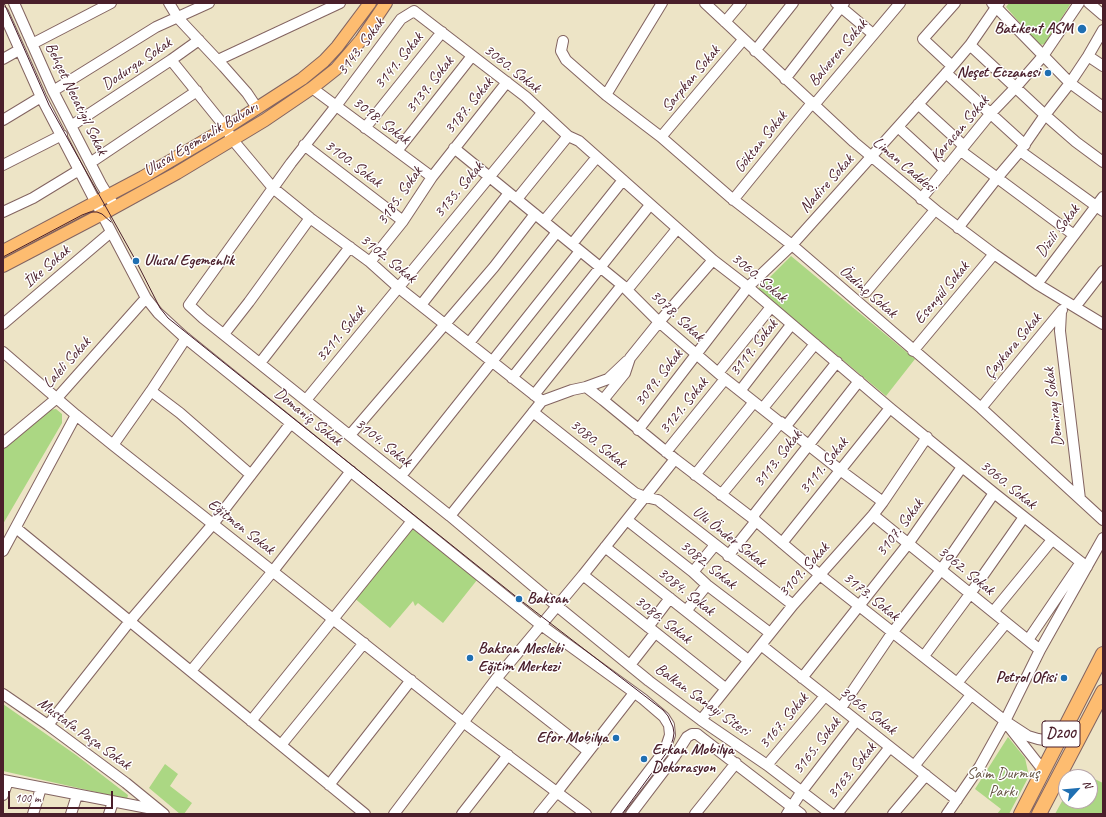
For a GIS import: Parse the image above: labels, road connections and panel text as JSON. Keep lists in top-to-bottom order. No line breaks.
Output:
{"streets":{"highway":["D200"],"main road":["Ulusal Egemenlik Bulvarı"],"street":["3143. Sokak","Balveren Sokak","3141. Sokak","Dodurga Sokak","3060. Sokak","Sarpkan Sokak","3139. Sokak","Behçet Necatigil Sokak","3187. Sokak","3098. Sokak","Karacan Sokak","Göktan Sokak","3100. Sokak","Liman Caddesi","Nadire Sokak","3135. Sokak","3185. Sokak","Dizili Sokak","3102. Sokak","İlke Sokak","Özdinç Sokak","Esengül Sokak","3078. Sokak","3211. Sokak","Çaykara Sokak","3119. Sokak","Laleli Sokak","3099. Sokak","3121. Sokak","Demiray Sokak","Domaniç Sokak","3104. Sokak","3080. Sokak","3113. Sokak","3111. Sokak","Eğitmen Sokak","3107. Sokak","Ulu Önder Sokak","3082. Sokak","3109. Sokak","3062. Sokak","3084. Sokak","3173. Sokak","3086. Sokak","Balkan Sanayi Sitesi","3066. Sokak","3167. Sokak","Mustafa Paşa Sokak","3165. Sokak","3163. Sokak"]},"crossings":[["3143. Sokak","3060. Sokak"],["3143. Sokak","3098. Sokak"],["3143. Sokak","3100. Sokak"],["3143. Sokak","3102. Sokak"],["3143. Sokak","3104. Sokak"],["Balveren Sokak","Göktan Sokak"],["Balveren Sokak","Liman Caddesi"],["3141. Sokak","3060. Sokak"],["3141. Sokak","3098. Sokak"],["Dodurga Sokak","Behçet Necatigil Sokak"],["Dodurga Sokak","3102. Sokak"],["3060. Sokak","3139. Sokak"],["3060. Sokak","3187. Sokak"],["3060. Sokak","Nadire Sokak"],["3060. Sokak","3135. Sokak"],["3060. Sokak","3119. Sokak"],["3060. Sokak","3099. Sokak"],["3060. Sokak","3121. Sokak"],["3060. Sokak","3113. Sokak"],["3060. Sokak","3111. Sokak"],["3060. Sokak","3107. Sokak"],["3060. Sokak","3109. Sokak"],["Sarpkan Sokak","Liman Caddesi"],["Sarpkan Sokak","Özdinç Sokak"],["3139. Sokak","3098. Sokak"],["Behçet Necatigil Sokak","Ulusal Egemenlik Bulvarı"],["3187. Sokak","3185. Sokak"],["3187. Sokak","3078. Sokak"],["3098. Sokak","Ulusal Egemenlik Bulvarı"],["3098. Sokak","3185. Sokak"],["Karacan Sokak","Liman Caddesi"],["Ulusal Egemenlik Bulvarı","3102. Sokak"],["Ulusal Egemenlik Bulvarı","Domaniç Sokak"],["Göktan Sokak","Liman Caddesi"],["Göktan Sokak","Özdinç Sokak"],["3100. Sokak","3185. Sokak"],["Liman Caddesi","Nadire Sokak"],["Liman Caddesi","Dizili Sokak"],["Liman Caddesi","Esengül Sokak"],["Liman Caddesi","Çaykara Sokak"],["Nadire Sokak","Özdinç Sokak"],["Nadire Sokak","3099. Sokak"],["3135. Sokak","3102. Sokak"],["3135. Sokak","3078. Sokak"],["3135. Sokak","3211. Sokak"],["3185. Sokak","3102. Sokak"],["3185. Sokak","3078. Sokak"],["3102. Sokak","3211. Sokak"],["İlke Sokak","Domaniç Sokak"],["Özdinç Sokak","Esengül Sokak"],["Özdinç Sokak","Çaykara Sokak"],["Özdinç Sokak","Demiray Sokak"],["3078. Sokak","3119. Sokak"],["3078. Sokak","3099. Sokak"],["3078. Sokak","3121. Sokak"],["3078. Sokak","3113. Sokak"],["3078. Sokak","3111. Sokak"],["3078. Sokak","3109. Sokak"],["3211. Sokak","3104. Sokak"],["Çaykara Sokak","Demiray Sokak"],["Laleli Sokak","Domaniç Sokak"],["Laleli Sokak","Eğitmen Sokak"],["3099. Sokak","3173. Sokak"],["3121. Sokak","3173. Sokak"],["3104. Sokak","Balkan Sanayi Sitesi"],["3080. Sokak","Ulu Önder Sokak"],["3113. Sokak","Ulu Önder Sokak"],["3113. Sokak","3173. Sokak"],["3111. Sokak","3173. Sokak"],["3107. Sokak","3062. Sokak"],["3107. Sokak","3173. Sokak"],["3107. Sokak","3066. Sokak"],["Ulu Önder Sokak","3109. Sokak"],["3082. Sokak","3109. Sokak"],["3109. Sokak","3062. Sokak"],["3109. Sokak","3084. Sokak"],["3109. Sokak","3173. Sokak"],["3109. Sokak","3086. Sokak"],["3109. Sokak","Balkan Sanayi Sitesi"],["3109. Sokak","3066. Sokak"],["3173. Sokak","D200"],["Balkan Sanayi Sitesi","3167. Sokak"],["Balkan Sanayi Sitesi","3165. Sokak"],["3066. Sokak","3167. Sokak"],["3066. Sokak","3165. Sokak"],["3066. Sokak","3163. Sokak"]],"parks":["Saim Durmuş Parkı"],"places":["Batıkent ASM","Neşet Eczanesi","Ulusal Egemenlik","Baksan","Baksan Mesleki Eğitim Merkezi","Petrol Ofisi","Efor Mobilya","Erkan Mobilya Dekorasyon"],"scale_bar":"100 m","north":"top right"}
